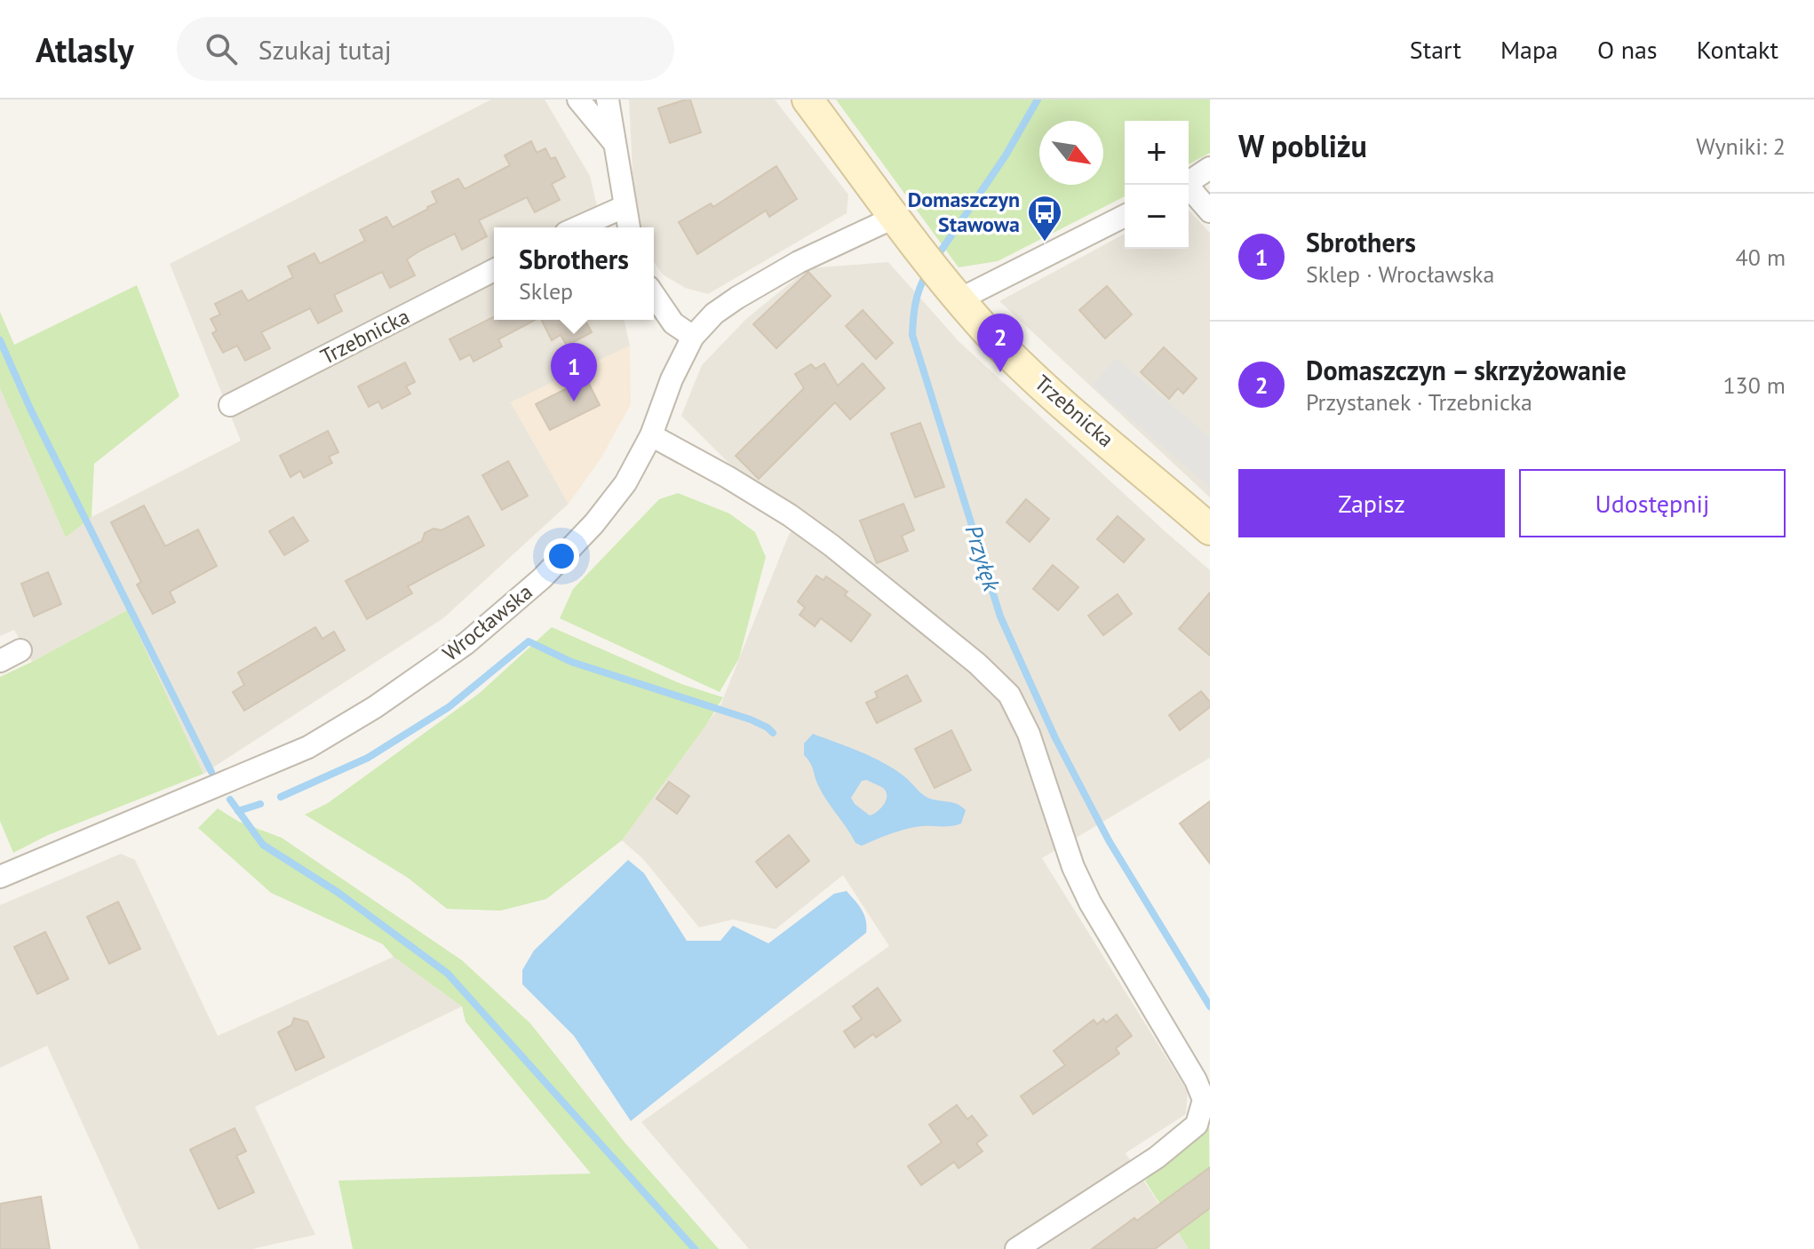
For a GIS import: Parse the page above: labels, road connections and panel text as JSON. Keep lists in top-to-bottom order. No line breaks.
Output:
{"streets":{"street":["Trzebnicka","Wrocławska"]},"crossings":[["Trzebnicka","Wrocławska"]],"water":["Przyłęk"],"places":{"bus stop":["Domaszczyn Stawowa"]},"north":"bottom right","page":{"header":"Atlasly","search":"Szukaj tutaj","nav":["Start","Mapa","O nas","Kontakt"],"heading":["W pobliżu","Wyniki: 2"],"map_buttons":["+","−"],"list":[{"mark":"1","name":"Sbrothers","note":"Sklep · Wrocławska","value":"40 m"},{"mark":"2","name":"Domaszczyn – skrzyżowanie","note":"Przystanek · Trzebnicka","value":"130 m"}],"popup":["Sbrothers","Sklep"],"pins":["2","1"],"buttons":["Zapisz","Udostępnij"]}}
